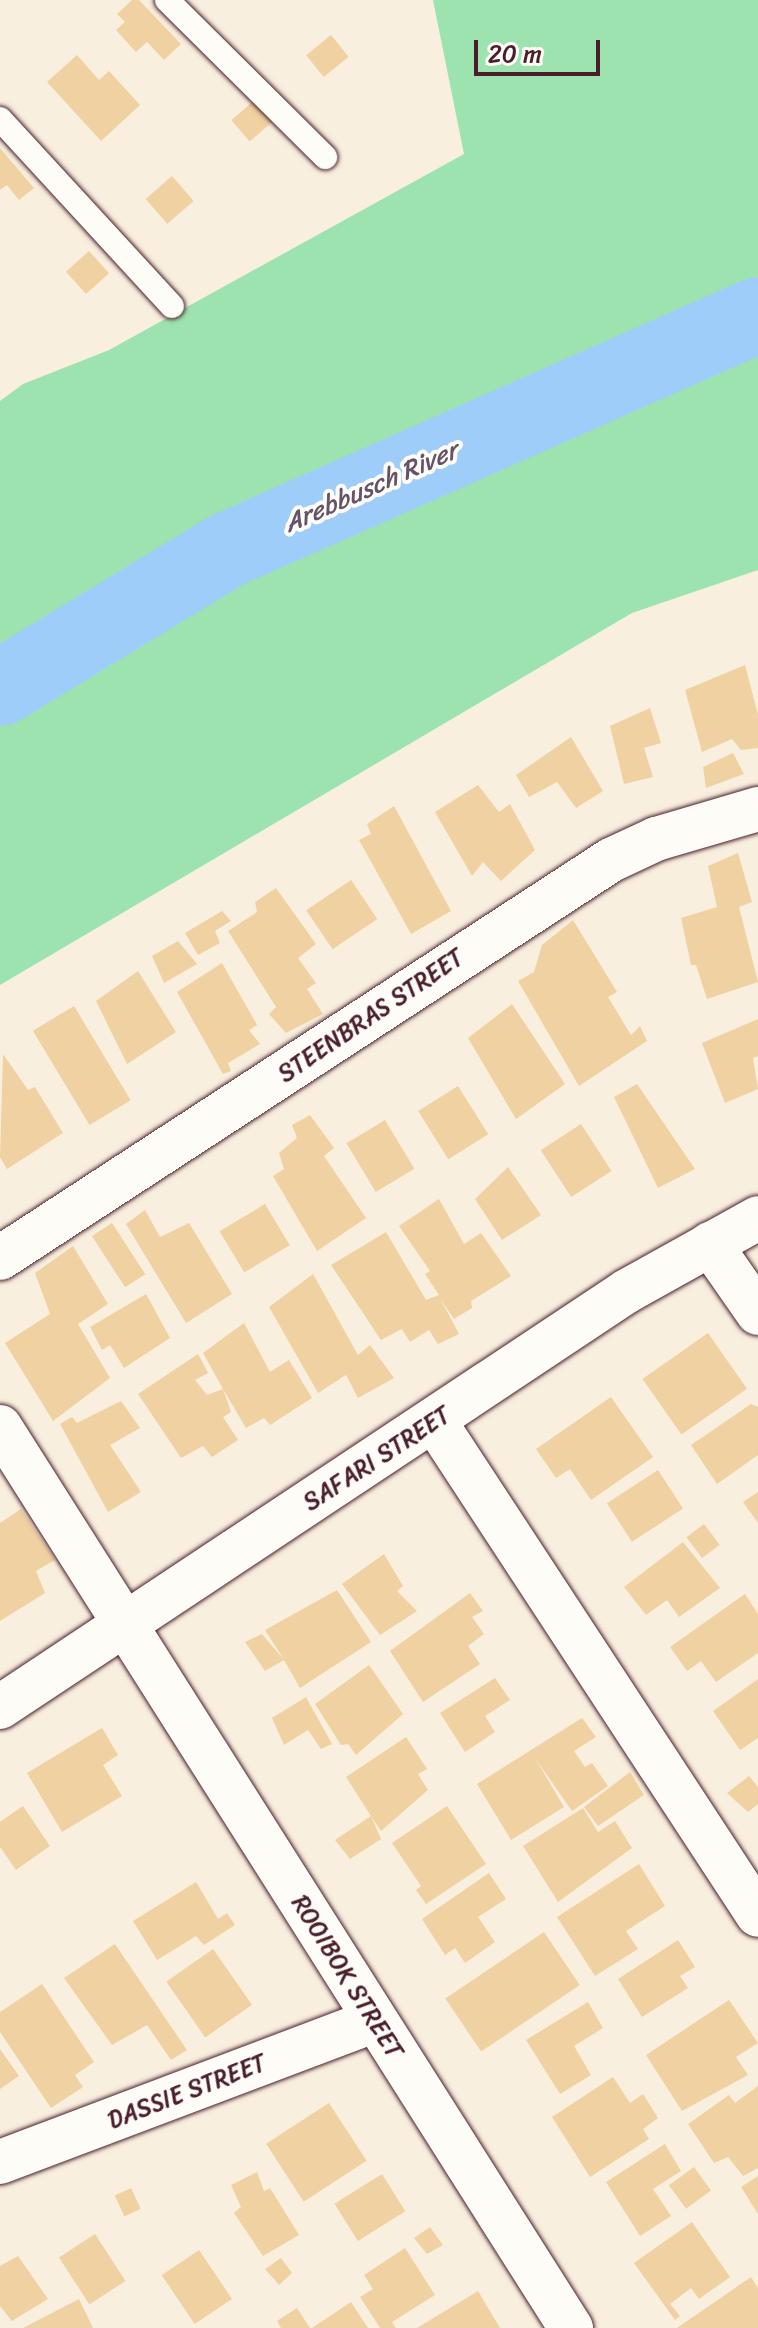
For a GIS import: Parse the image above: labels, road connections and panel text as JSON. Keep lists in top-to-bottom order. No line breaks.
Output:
{"streets":{"street":["STEENBRAS STREET","SAFARI STREET","ROOIBOK STREET","DASSIE STREET"]},"crossings":[["SAFARI STREET","ROOIBOK STREET"],["ROOIBOK STREET","DASSIE STREET"]],"water":["Arebbusch River"],"scale_bar":"20 m"}
